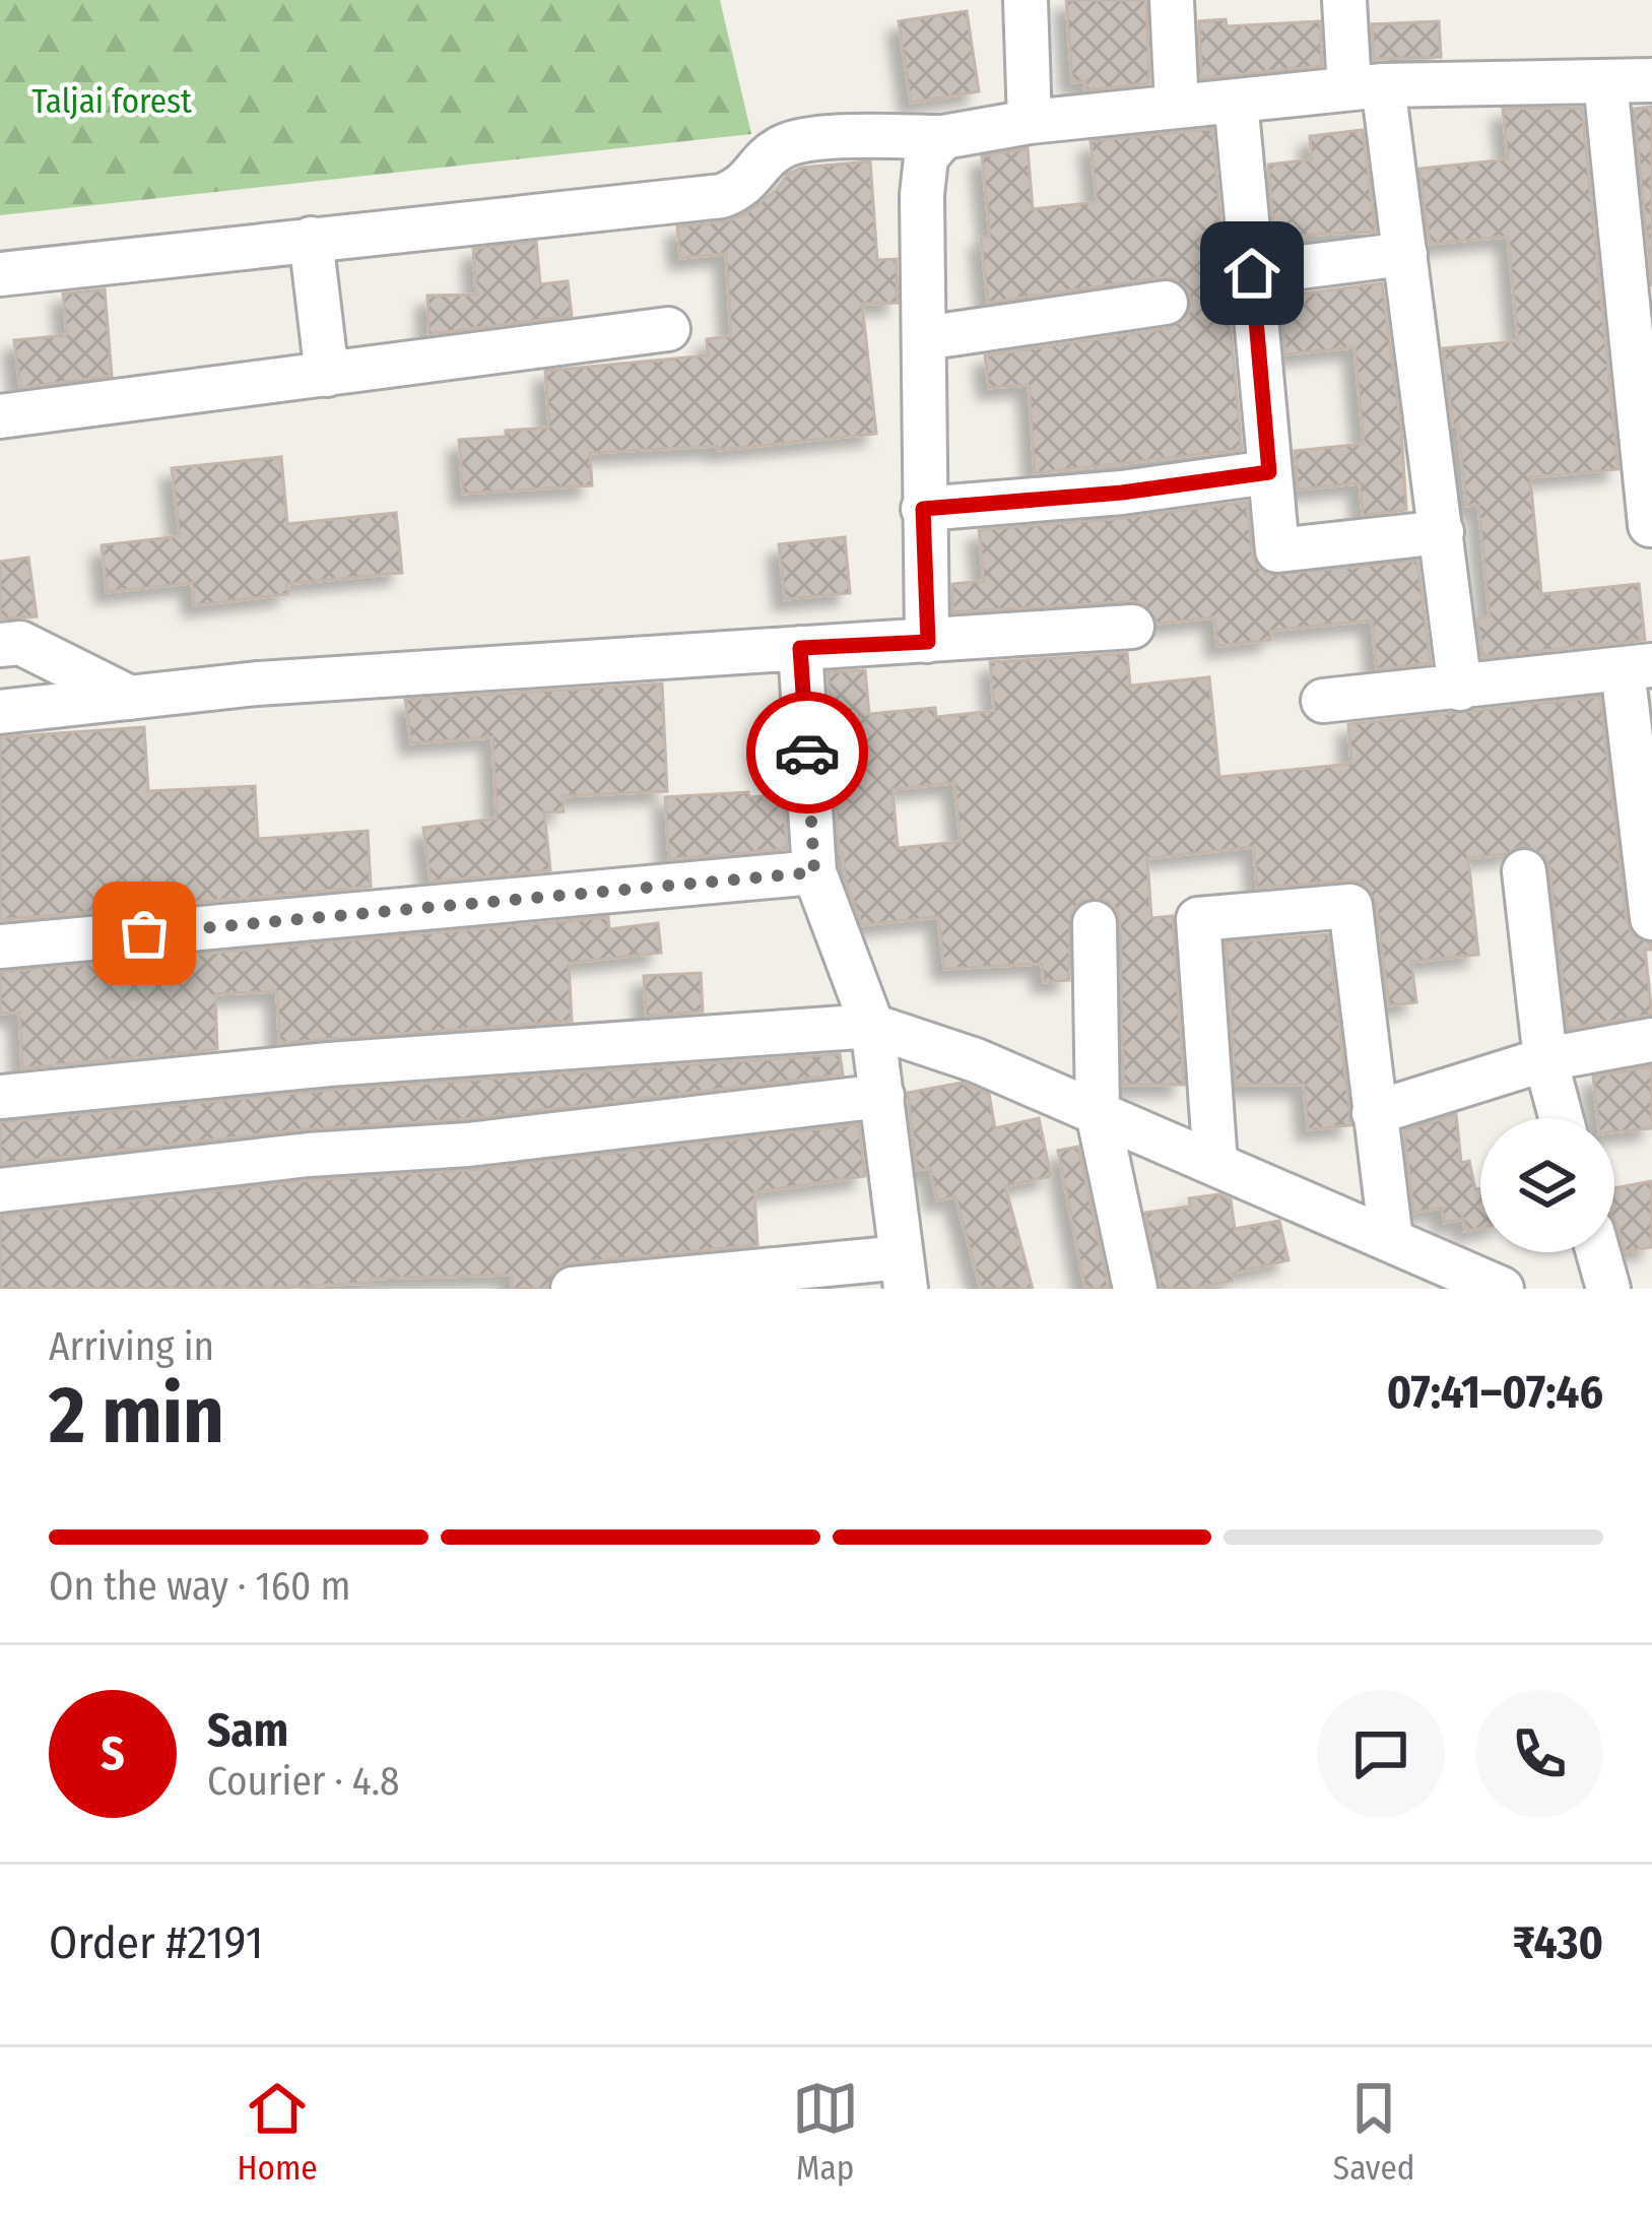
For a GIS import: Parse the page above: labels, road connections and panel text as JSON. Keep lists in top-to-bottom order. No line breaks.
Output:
{"parks":["Taljai forest"],"page":{"heading":["2 min","Arriving in","07:41–07:46"],"panel":["Sam","Courier · 4.8","Order #2191","₹430"],"bar":"On the way · 160 m","round":"S","tabs":["Home","Map","Saved"]}}
